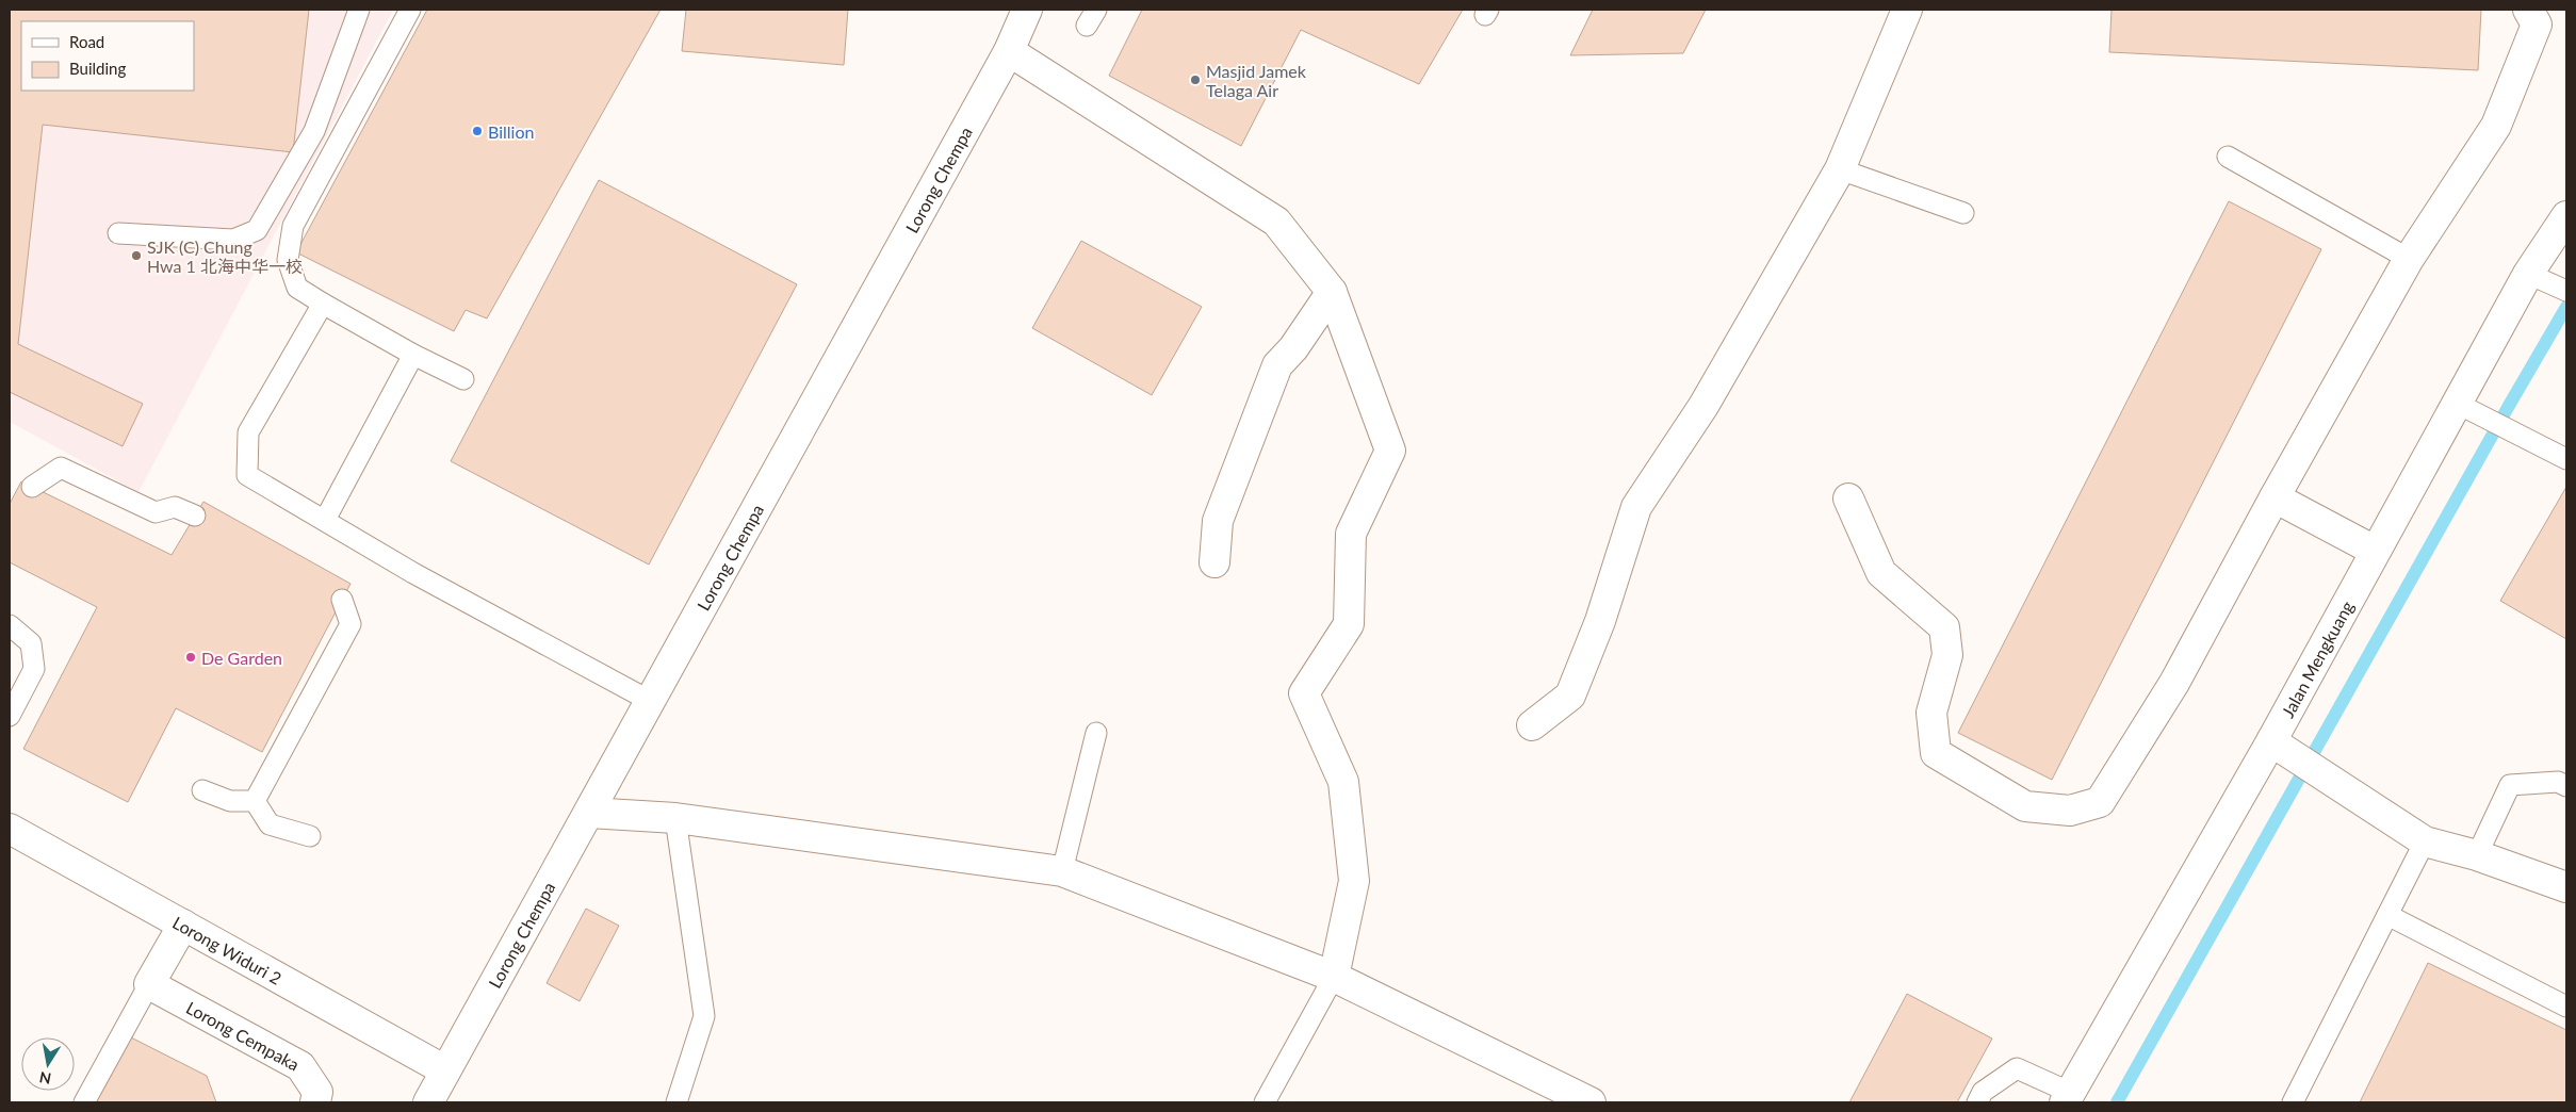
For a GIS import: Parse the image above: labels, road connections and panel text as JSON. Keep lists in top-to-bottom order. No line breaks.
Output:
{"streets":{"street":["Lorong Chempa","Jalan Mengkuang","Lorong Widuri 2","Lorong Cempaka"]},"crossings":[["Lorong Chempa","Lorong Widuri 2"]],"places":["Masjid Jamek Telaga Air","Billion","SJK (C) Chung Hwa 1 北海中华一校","De Garden"],"legend":["Road","Building"],"north":"bottom"}
